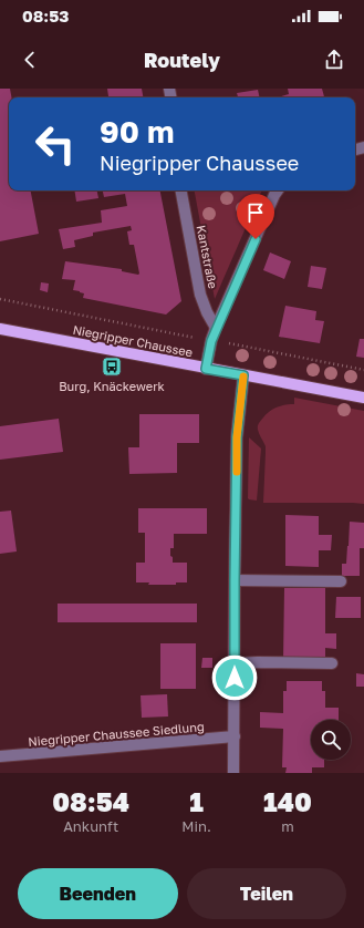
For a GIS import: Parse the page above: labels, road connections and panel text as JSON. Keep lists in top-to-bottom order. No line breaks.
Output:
{"streets":{"main road":["Niegripper Chaussee"],"street":["Kantstraße","Niegripper Chaussee Siedlung"]},"places":{"bus stop":["Burg, Knäckewerk"]},"page":{"status":"08:53","header":"Routely","turn":["90 m","Niegripper Chaussee"],"eta":["08:54","Ankunft","1","Min.","140","m"],"buttons":["Beenden","Teilen"]}}
